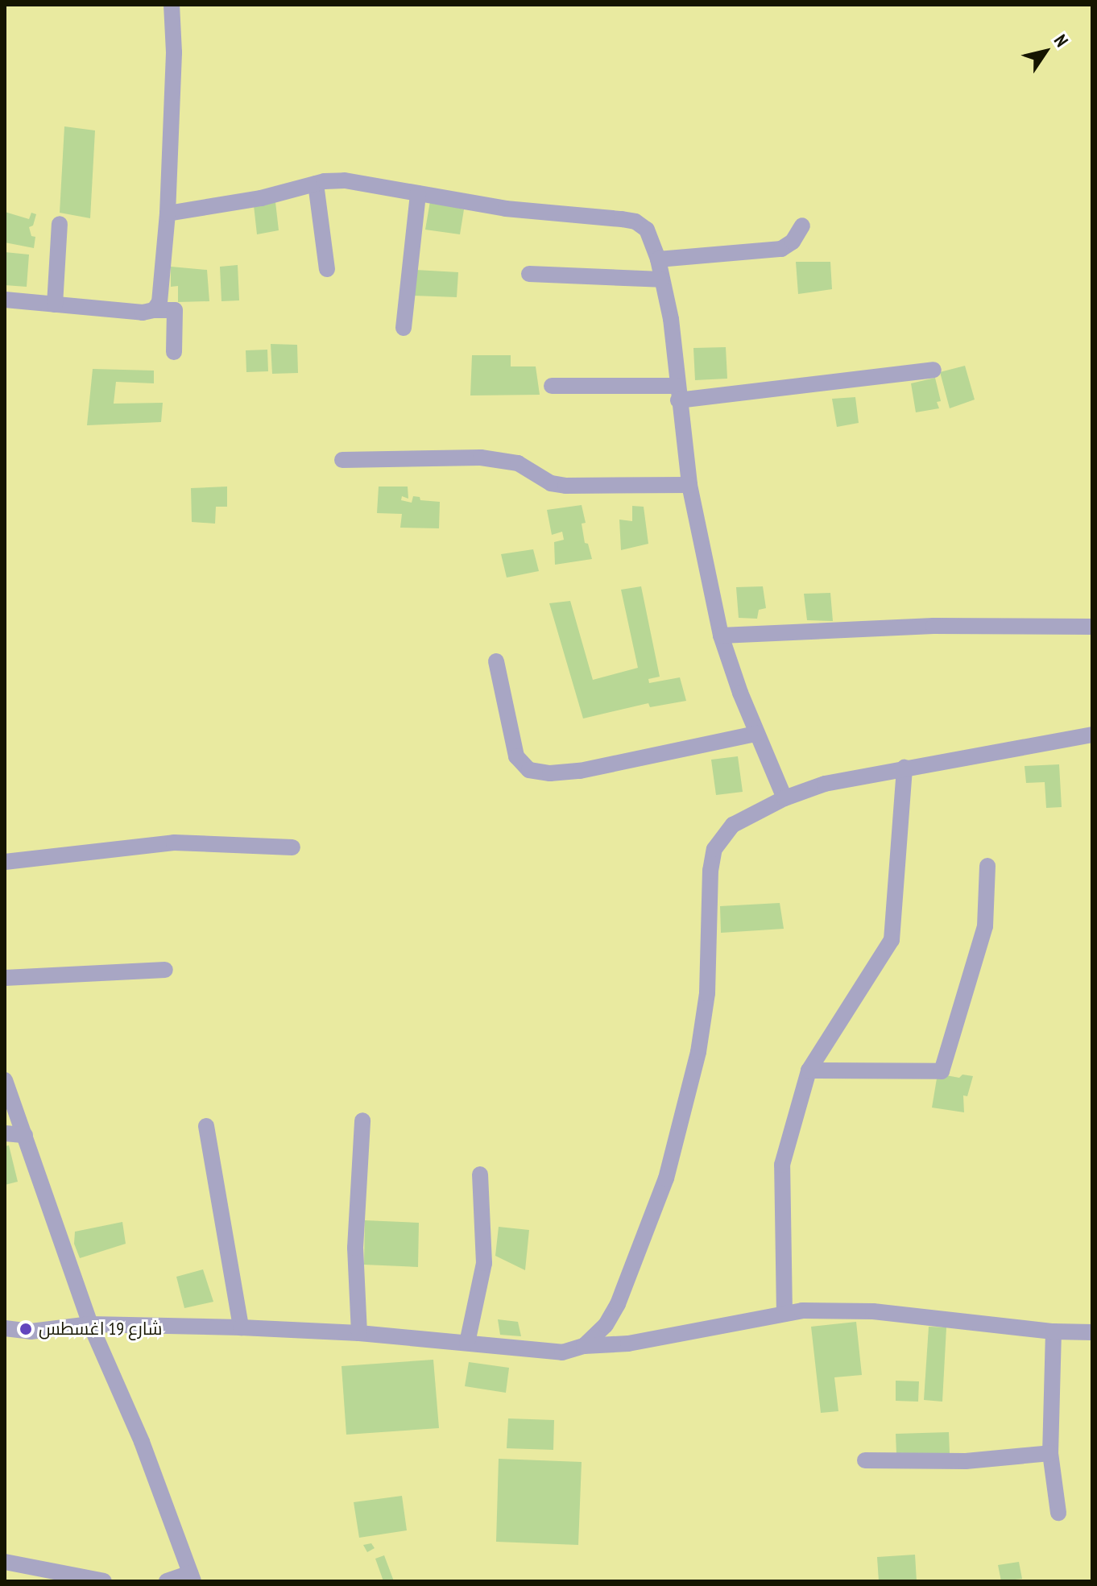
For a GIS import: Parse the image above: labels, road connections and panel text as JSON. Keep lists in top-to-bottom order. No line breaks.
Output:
{"places":["شارع 19 اغسطس"],"north":"top right"}
